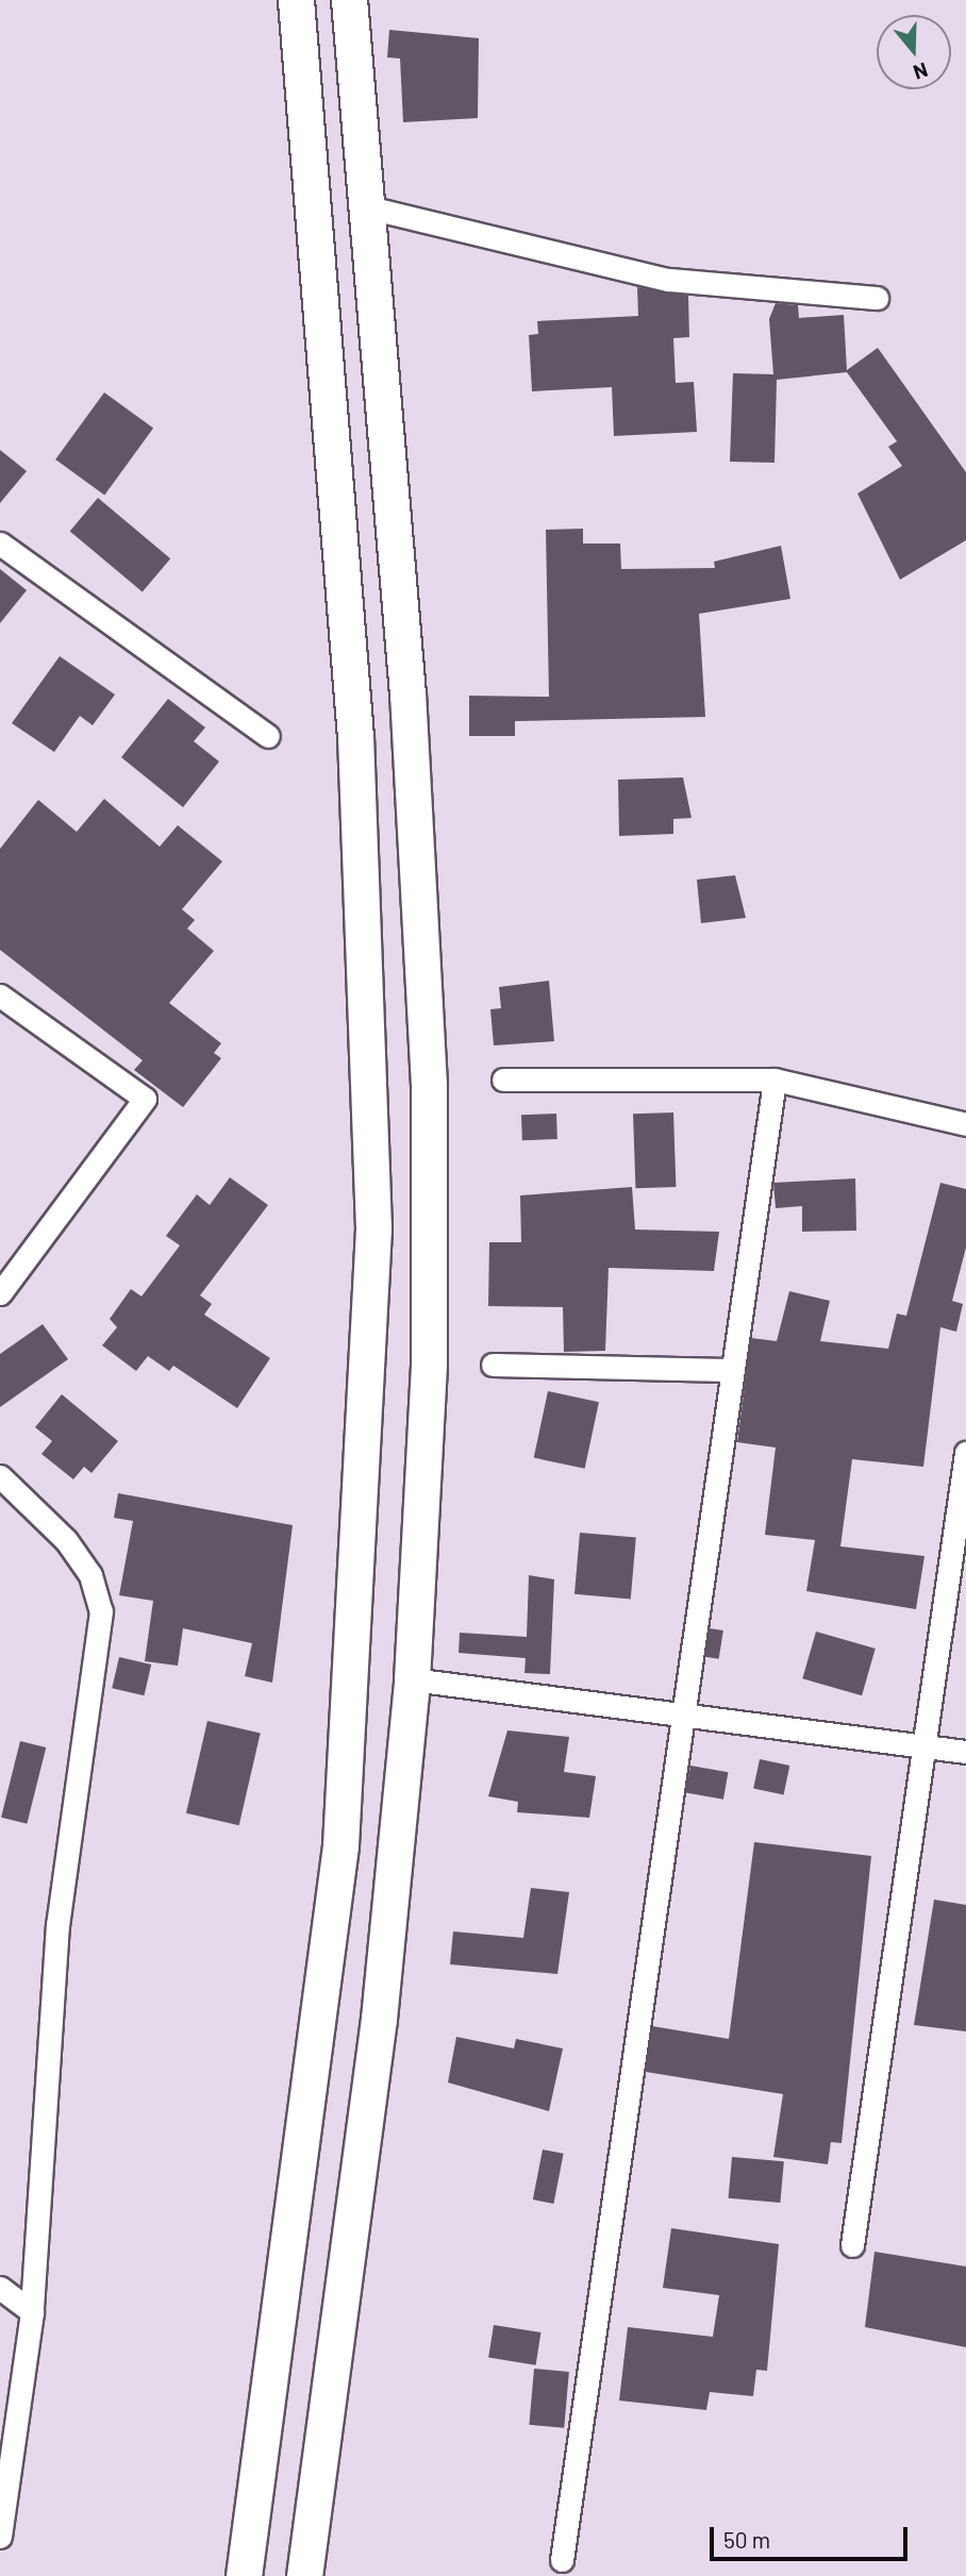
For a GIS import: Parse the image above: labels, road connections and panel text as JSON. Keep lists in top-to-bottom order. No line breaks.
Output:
{"scale_bar":"50 m","north":"bottom"}
